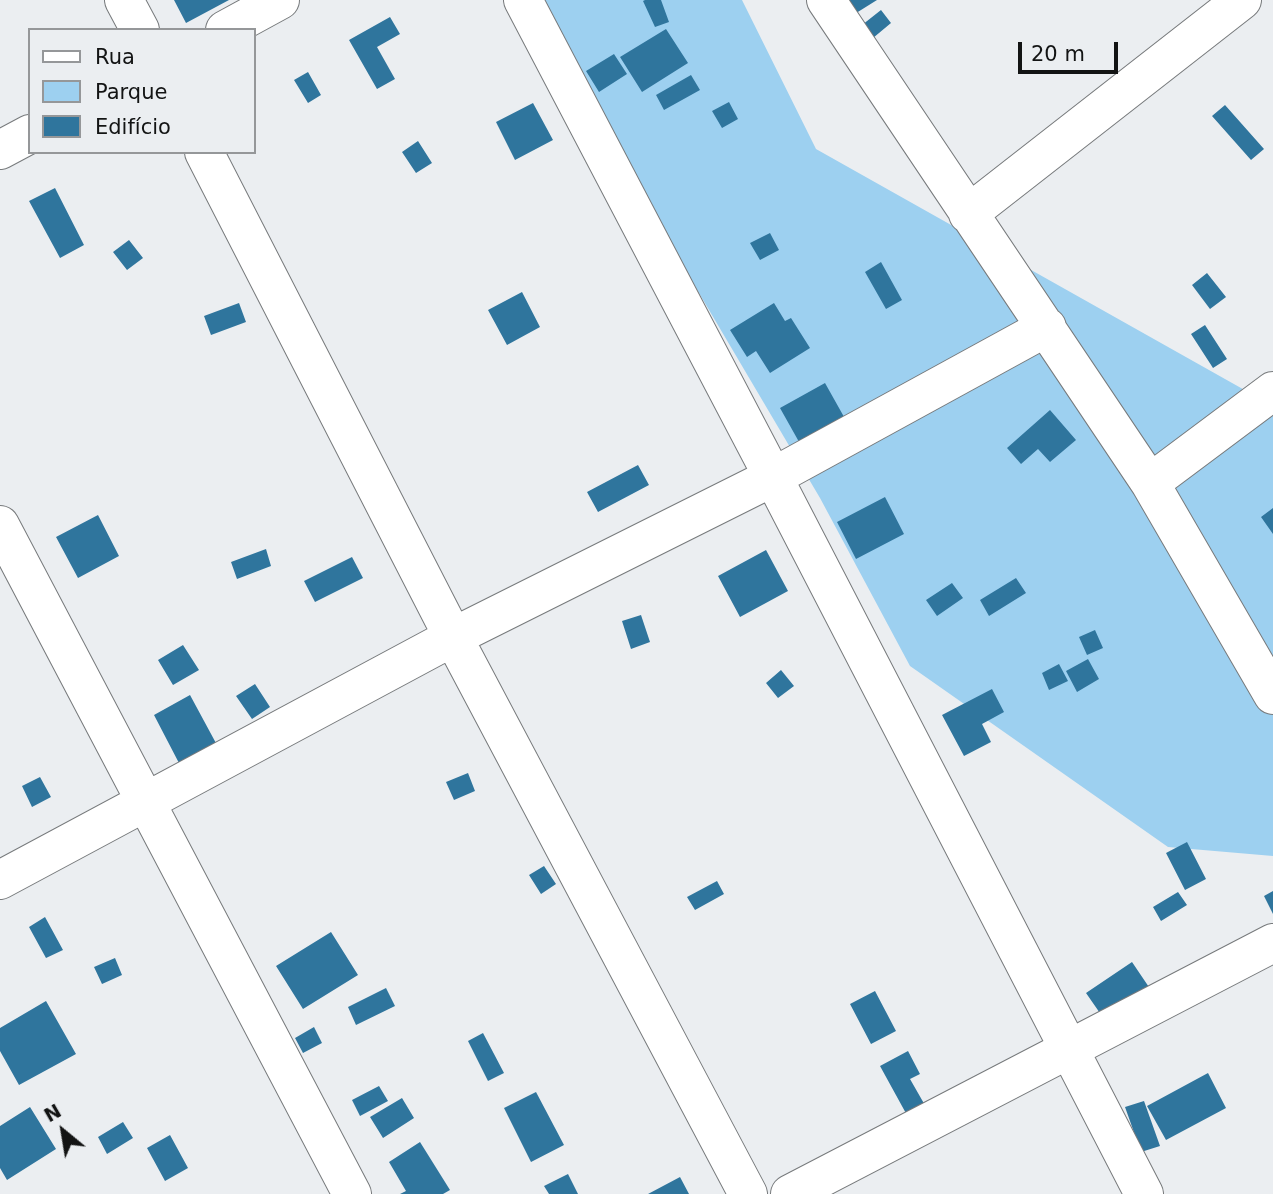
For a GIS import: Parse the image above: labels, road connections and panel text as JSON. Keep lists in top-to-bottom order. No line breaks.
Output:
{"legend":["Rua","Parque","Edifício"],"scale_bar":"20 m","north":"top left"}
